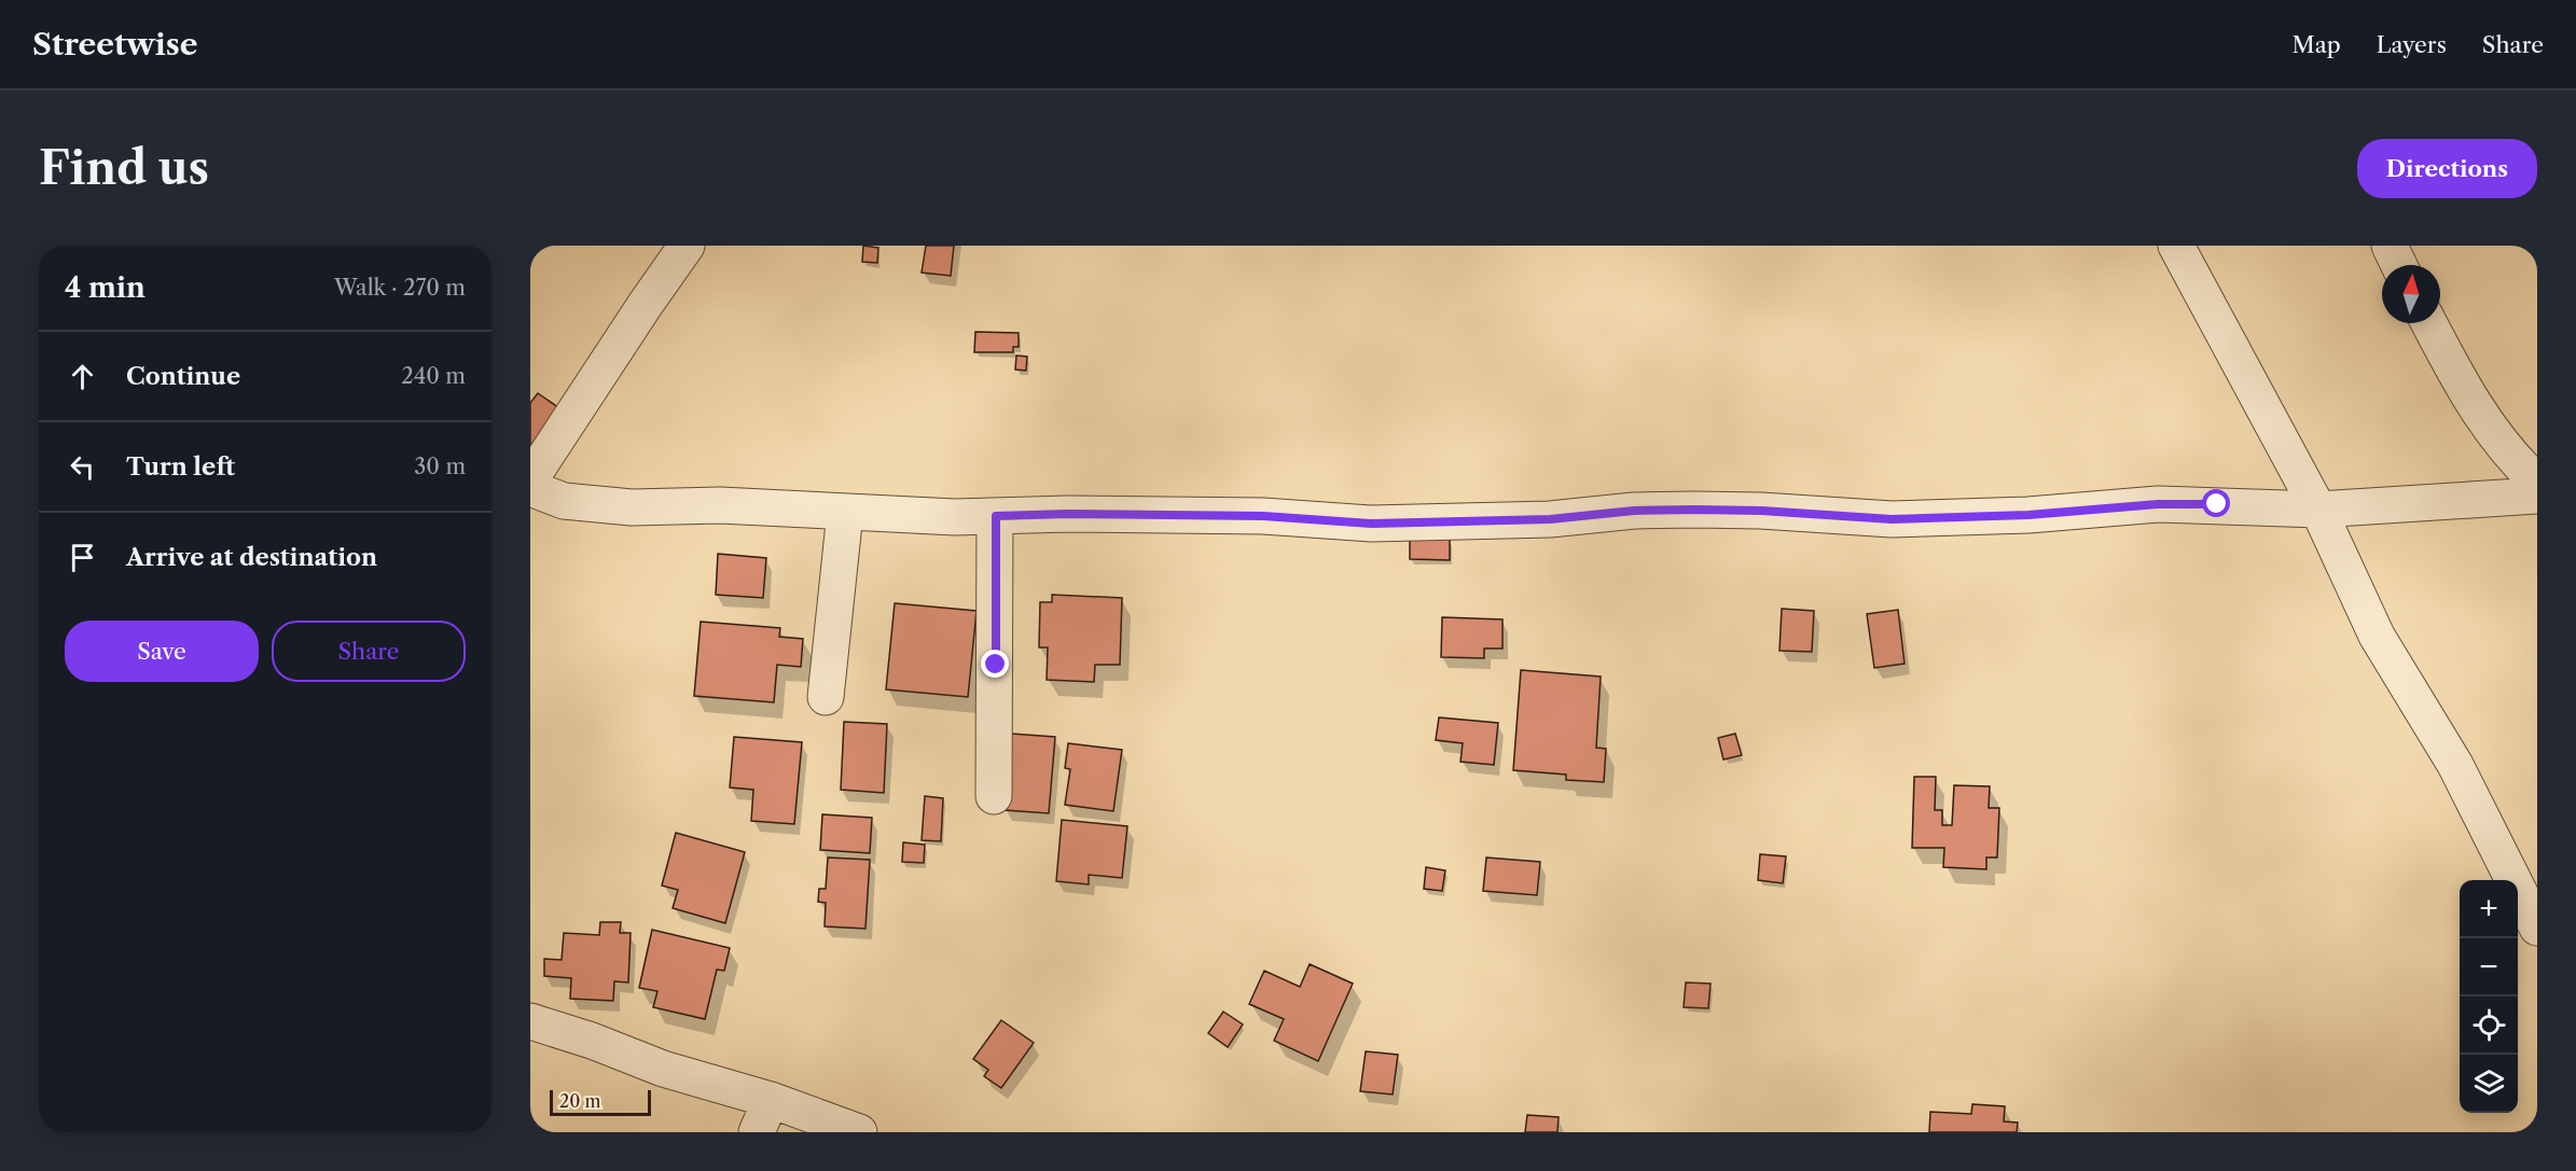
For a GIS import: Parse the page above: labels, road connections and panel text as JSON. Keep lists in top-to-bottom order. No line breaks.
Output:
{"scale_bar":"20 m","north":"top","page":{"header":"Streetwise","nav":["Map","Layers","Share"],"buttons":["Directions",["Save","Share"]],"title":"Find us","heading":["4 min","Walk · 270 m"],"list":[["Continue","240 m"],["Turn left","30 m"],"Arrive at destination"],"map_buttons":["+","−"],"scale":"20 m"}}
